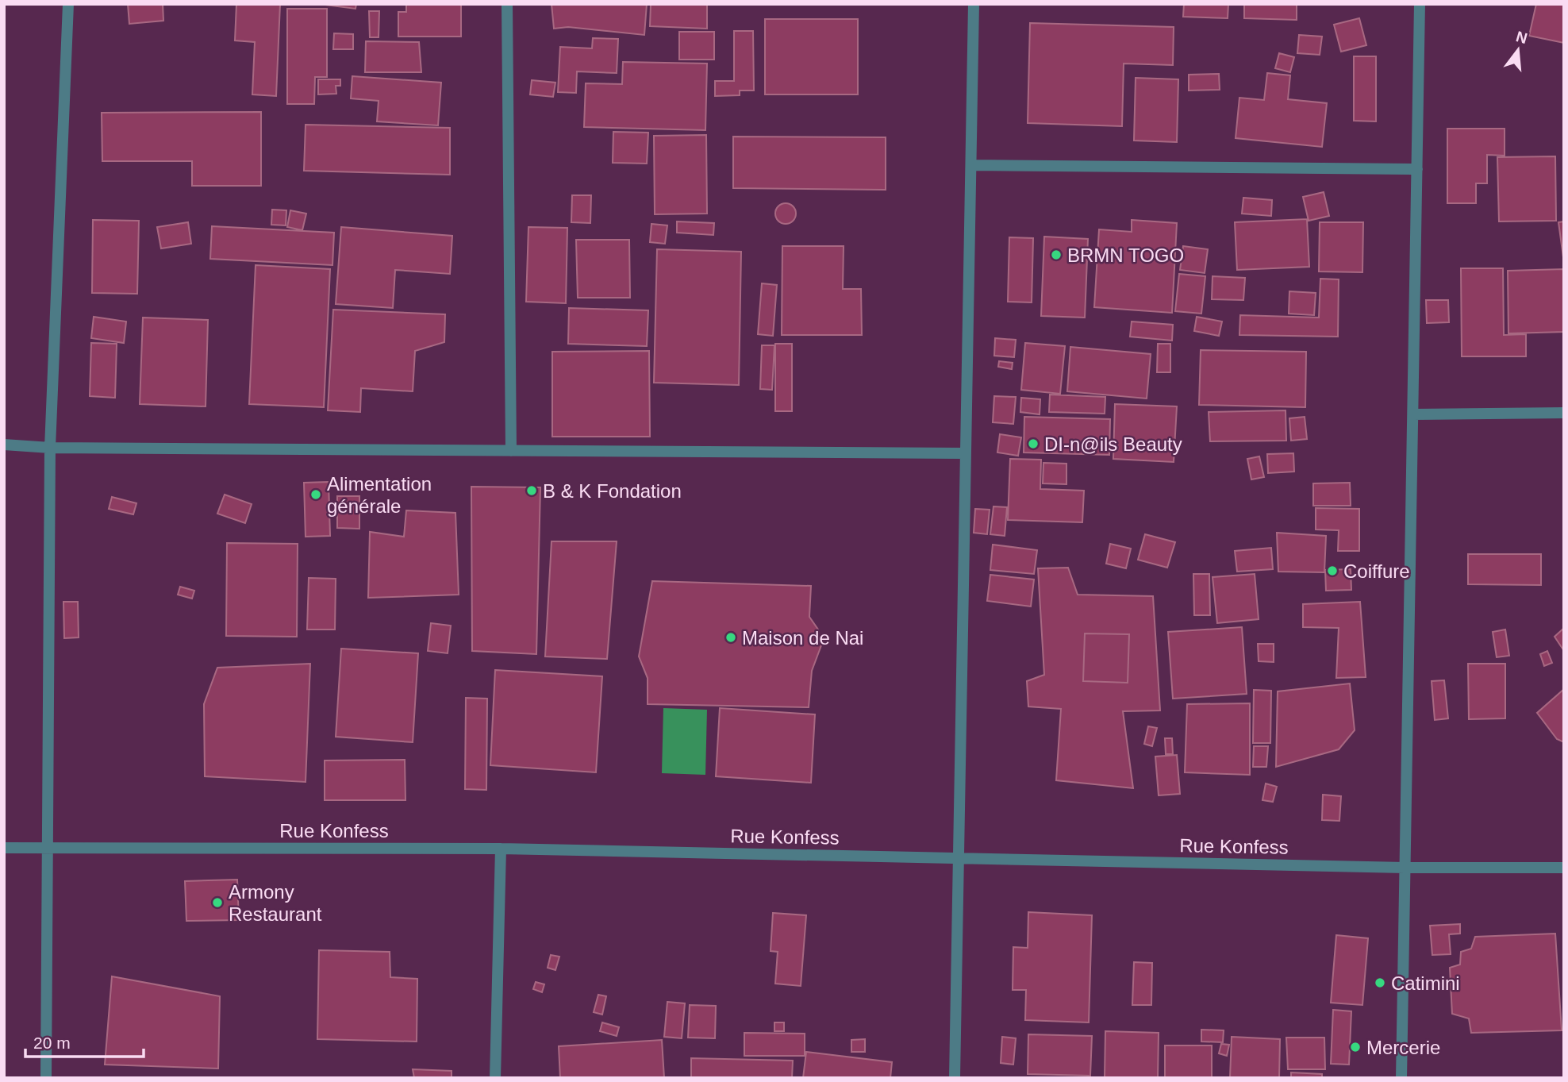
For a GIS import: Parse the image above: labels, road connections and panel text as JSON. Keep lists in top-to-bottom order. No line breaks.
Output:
{"streets":{"street":["Rue Konfess"]},"places":["BRMN TOGO","DI-n@ils Beauty","B & K Fondation","Alimentation générale","Coiffure","Maison de Nai","Armony Restaurant","Catimini","Mercerie"],"scale_bar":"20 m","north":"top"}
